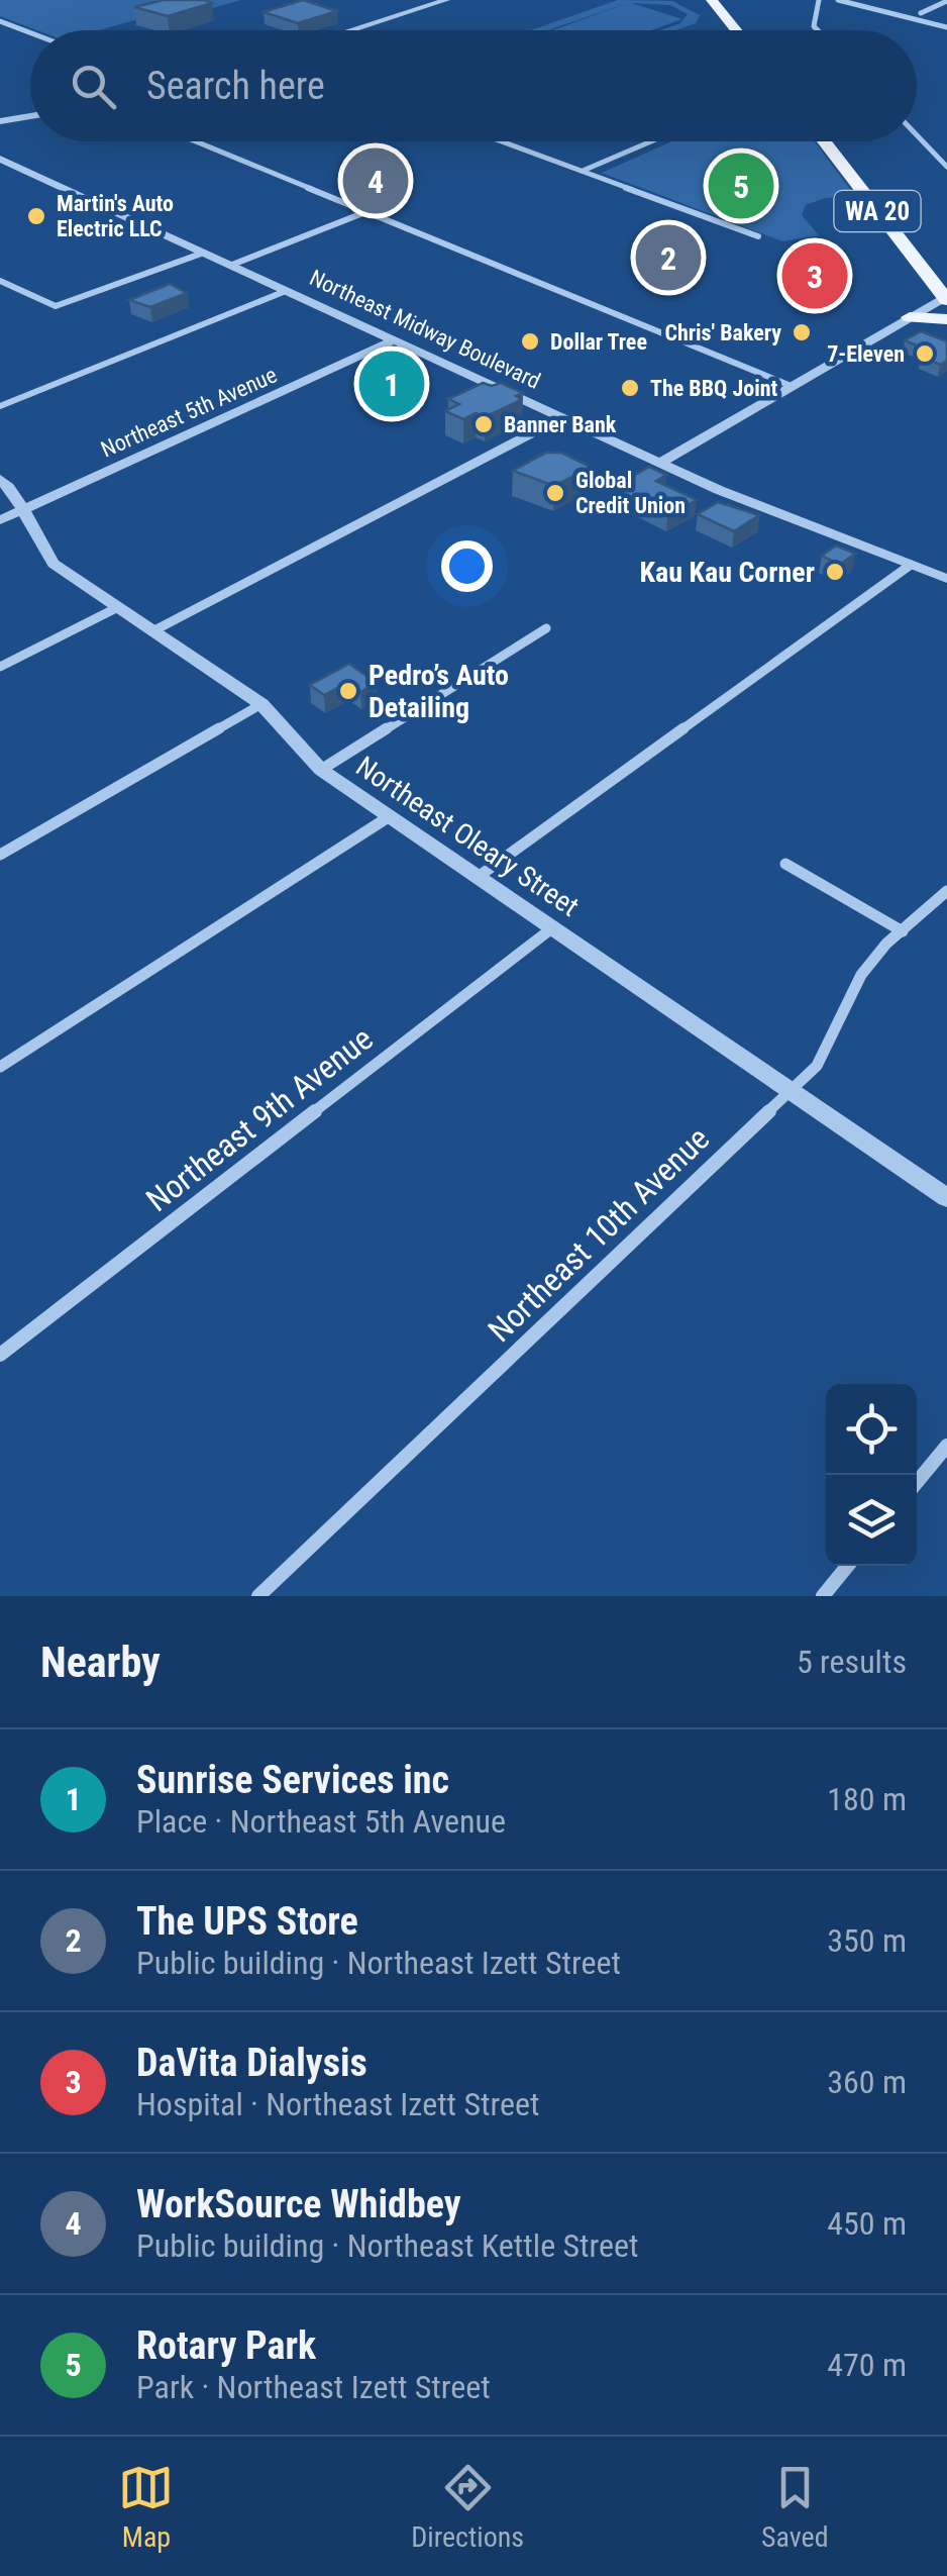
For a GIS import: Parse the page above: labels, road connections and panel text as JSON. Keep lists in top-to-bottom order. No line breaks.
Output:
{"streets":{"main road":["WA 20"],"street":["Northeast Midway Boulevard","Northeast 5th Avenue","Northeast Oleary Street","Northeast 9th Avenue","Northeast 10th Avenue"]},"crossings":[["Northeast Midway Boulevard","Northeast 5th Avenue"],["Northeast 5th Avenue","Northeast Oleary Street"],["Northeast Oleary Street","Northeast 9th Avenue"],["Northeast Oleary Street","Northeast 10th Avenue"]],"places":["Martin's Auto Electric LLC","Chris' Bakery","Dollar Tree","7-Eleven","The BBQ Joint","Banner Bank","Global Credit Union","Kau Kau Corner","Pedro’s Auto Detailing"],"page":{"search":"Search here","pins":["4","5","2","3","1"],"heading":["Nearby","5 results"],"list":[{"mark":"1","name":"Sunrise Services inc","note":"Place · Northeast 5th Avenue","value":"180 m"},{"mark":"2","name":"The UPS Store","note":"Public building · Northeast Izett Street","value":"350 m"},{"mark":"3","name":"DaVita Dialysis","note":"Hospital · Northeast Izett Street","value":"360 m"},{"mark":"4","name":"WorkSource Whidbey","note":"Public building · Northeast Kettle Street","value":"450 m"},{"mark":"5","name":"Rotary Park","note":"Park · Northeast Izett Street","value":"470 m"}],"nav":["Map","Directions","Saved"]}}
